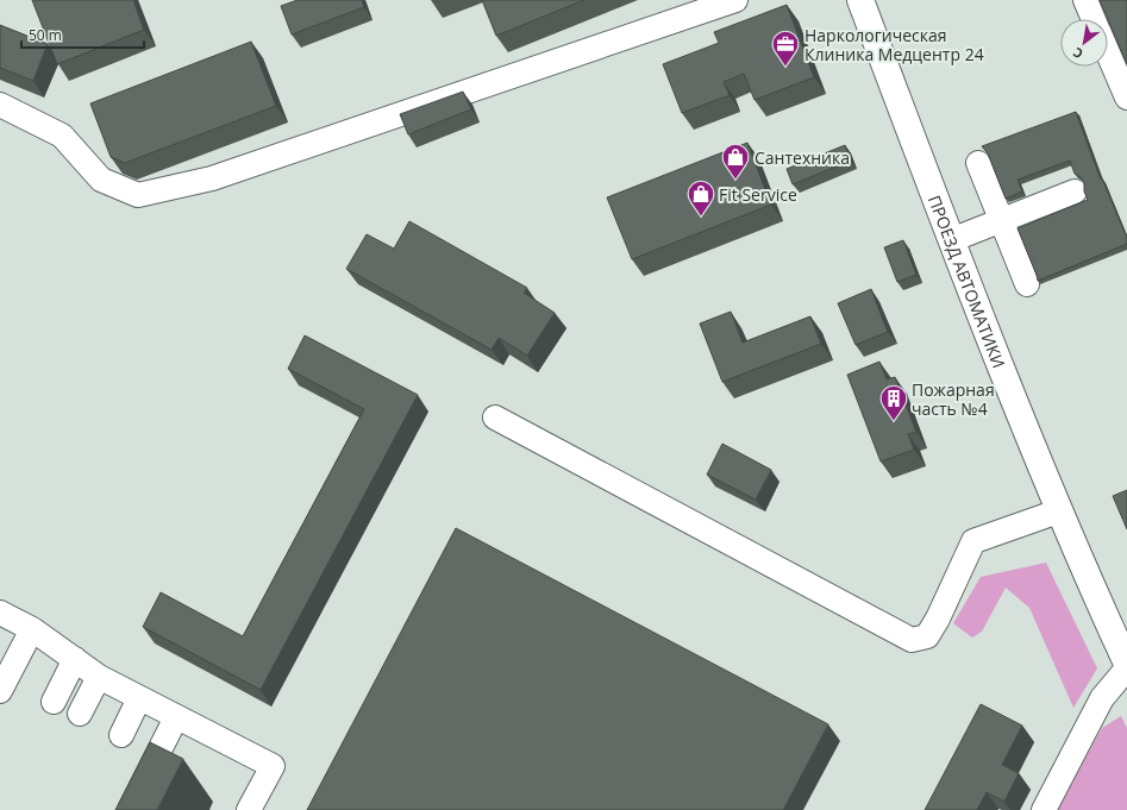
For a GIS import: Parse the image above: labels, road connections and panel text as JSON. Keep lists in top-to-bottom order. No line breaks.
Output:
{"streets":{"main road":["ПРОЕЗД АВТОМАТИКИ"]},"places":{"office":["Наркологическая Клиника Медцентр 24"],"shop":["Сантехника","Fit Service"],"building":["Пожарная часть №4"]},"scale_bar":"50 m","north":"bottom left"}
